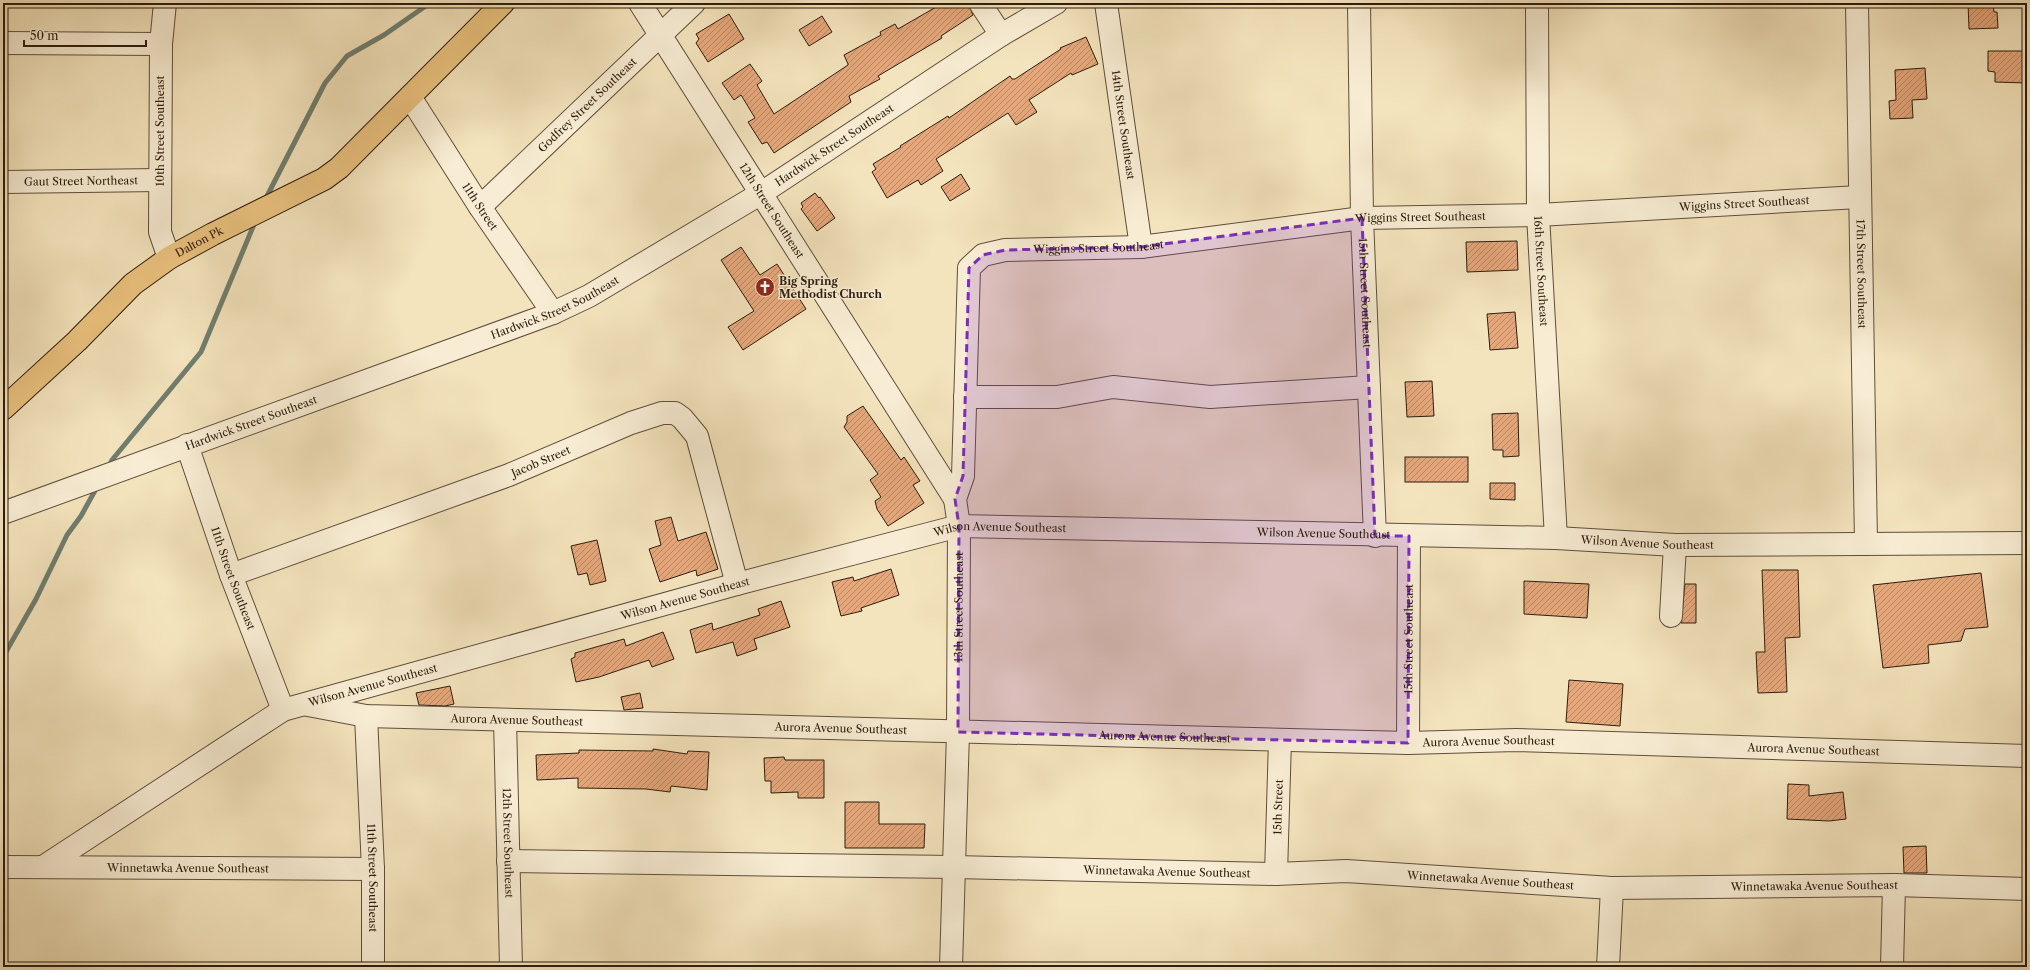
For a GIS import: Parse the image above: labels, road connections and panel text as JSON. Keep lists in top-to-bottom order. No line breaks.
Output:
{"streets":{"main road":["Dalton Pk"],"street":["Godfrey Street Southeast","14th Street Southeast","10th Street Southeast","Hardwick Street Southeast","Gaut Street Northeast","Wiggins Street Southeast","11th Street","12th Street Southeast","16th Street Southeast","17th Street Southeast","15th Street Southeast","Jacob Street","Wilson Avenue Southeast","11th Street Southeast","13th Street Southeast","Aurora Avenue Southeast","15th Street","Winnetawka Avenue Southeast","Winnetawaka Avenue Southeast"]},"crossings":[["Godfrey Street Southeast","11th Street"],["Godfrey Street Southeast","12th Street Southeast"],["14th Street Southeast","Wiggins Street Southeast"],["10th Street Southeast","Gaut Street Northeast"],["10th Street Southeast","Dalton Pk"],["Hardwick Street Southeast","11th Street"],["Hardwick Street Southeast","12th Street Southeast"],["Hardwick Street Southeast","11th Street Southeast"],["Wiggins Street Southeast","16th Street Southeast"],["Wiggins Street Southeast","17th Street Southeast"],["Wiggins Street Southeast","15th Street Southeast"],["Wiggins Street Southeast","13th Street Southeast"],["11th Street","Dalton Pk"],["12th Street Southeast","13th Street Southeast"],["12th Street Southeast","Aurora Avenue Southeast"],["12th Street Southeast","Winnetawaka Avenue Southeast"],["16th Street Southeast","Wilson Avenue Southeast"],["17th Street Southeast","Wilson Avenue Southeast"],["15th Street Southeast","Wilson Avenue Southeast"],["15th Street Southeast","Aurora Avenue Southeast"],["Jacob Street","Wilson Avenue Southeast"],["Jacob Street","11th Street Southeast"],["Wilson Avenue Southeast","11th Street Southeast"],["Wilson Avenue Southeast","13th Street Southeast"],["Wilson Avenue Southeast","Aurora Avenue Southeast"],["Wilson Avenue Southeast","Winnetawka Avenue Southeast"],["11th Street Southeast","Aurora Avenue Southeast"],["11th Street Southeast","Winnetawka Avenue Southeast"],["13th Street Southeast","Aurora Avenue Southeast"],["13th Street Southeast","Winnetawaka Avenue Southeast"],["Aurora Avenue Southeast","15th Street"],["15th Street","Winnetawaka Avenue Southeast"]],"places":{"church":["Big Spring Methodist Church"]},"scale_bar":"50 m"}
